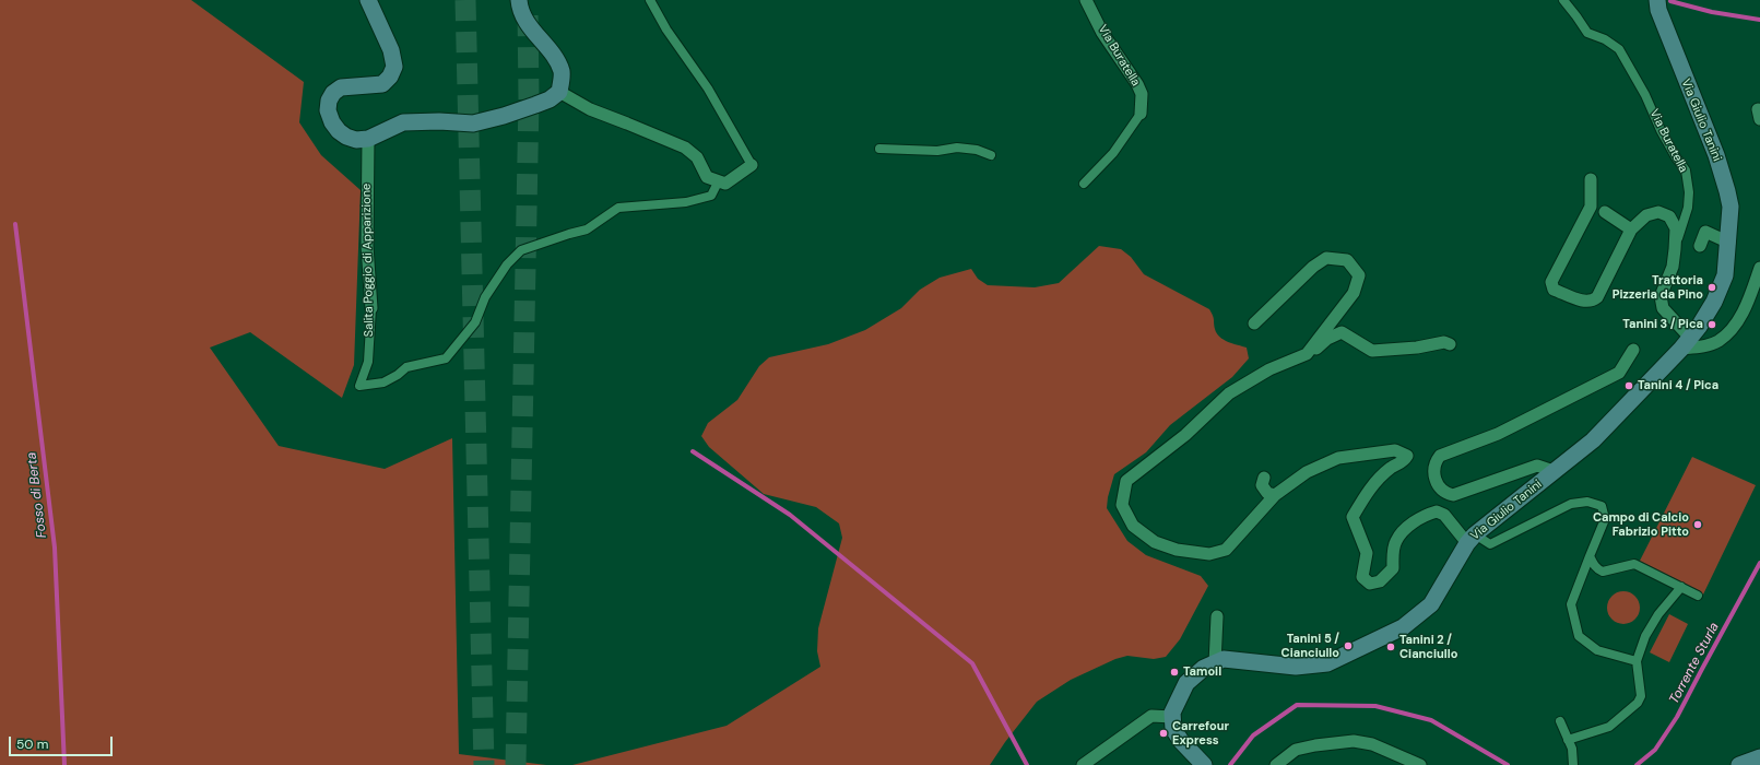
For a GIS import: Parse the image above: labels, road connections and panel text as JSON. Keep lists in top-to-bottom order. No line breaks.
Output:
{"streets":{"main road":["Via Giulio Tanini"],"street":["Via Buratella","Salita Poggio di Apparizione"]},"crossings":[["Via Buratella","Via Giulio Tanini"]],"water":["Fosso di Berta","Torrente Sturla"],"places":["Trattoria Pizzeria da Pino","Tanini 3 / Pica","Tanini 4 / Pica","Campo di Calcio Fabrizio Pitto","Tanini 5 / Cianciullo","Tanini 2 / Cianciullo","Tamoil","Carrefour Express"],"scale_bar":"50 m"}
